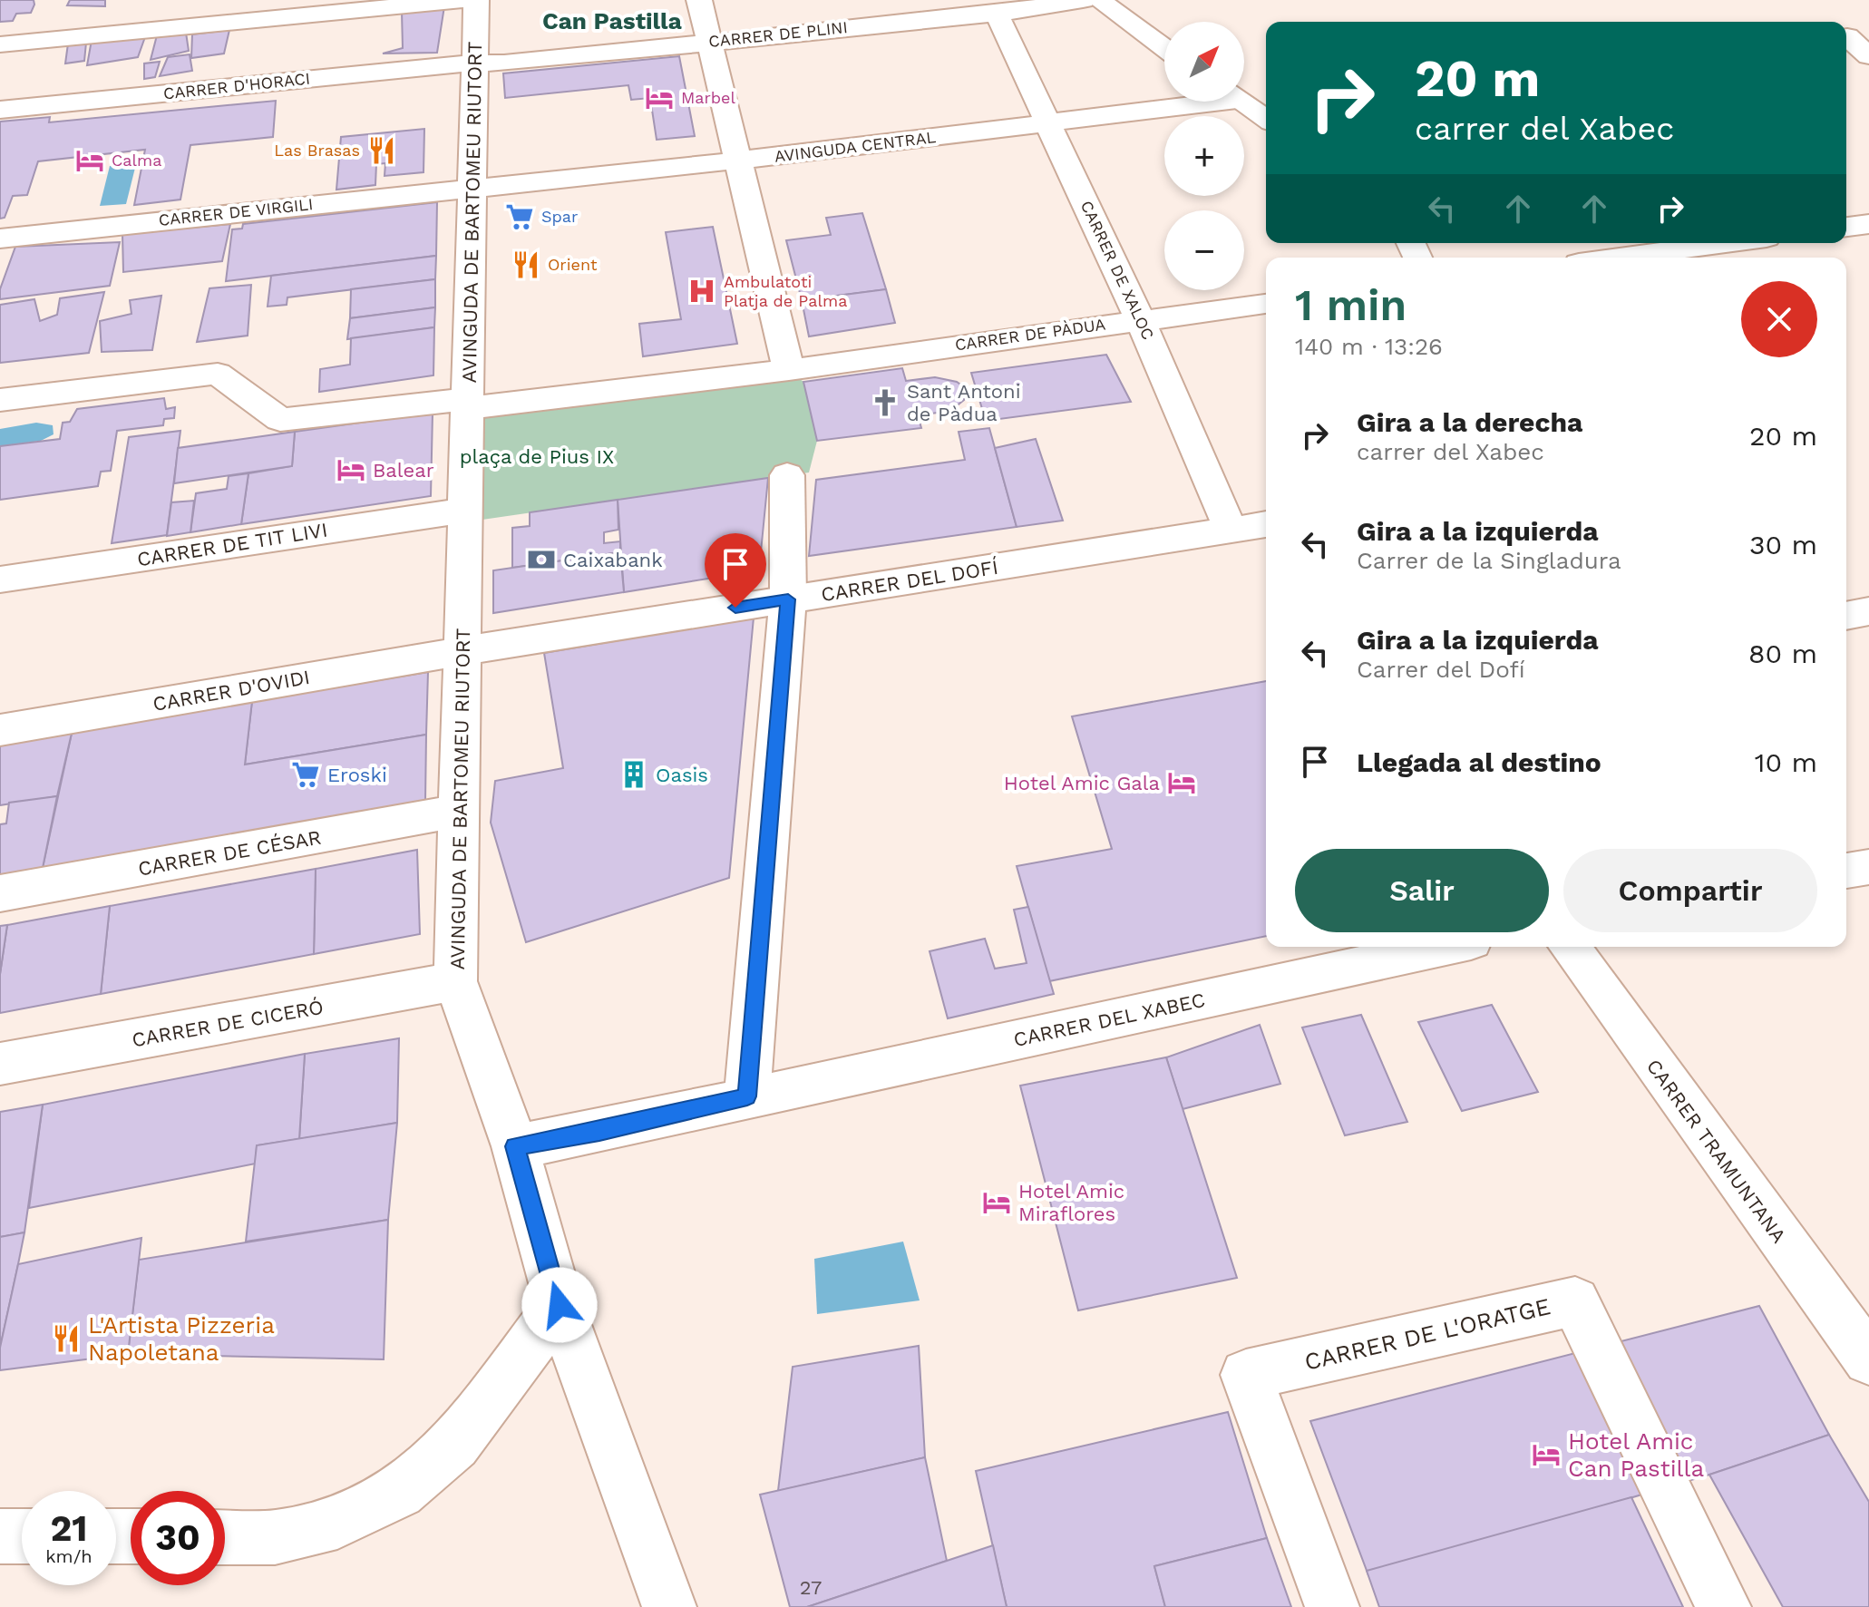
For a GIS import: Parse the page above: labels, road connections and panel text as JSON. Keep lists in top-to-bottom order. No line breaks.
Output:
{"streets":{"street":["CARRER DE PLINI","CARRER D'HORACI","AVINGUDA CENTRAL","CARRER DE VIRGILI","AVINGUDA DE BARTOMEU RIUTORT","CARRER DE XALOC","CARRER DE PÀDUA","CARRER DE TIT LIVI","CARRER DEL DOFÍ","CARRER D'OVIDI","CARRER DE CÉSAR","CARRER DEL XABEC","CARRER DE CICERÓ","CARRER TRAMUNTANA","CARRER DE L'ORATGE"]},"crossings":[["CARRER DE PLINI","CARRER D'HORACI"],["CARRER DE PLINI","AVINGUDA DE BARTOMEU RIUTORT"],["CARRER DE PLINI","CARRER DE XALOC"],["CARRER D'HORACI","AVINGUDA DE BARTOMEU RIUTORT"],["AVINGUDA CENTRAL","CARRER DE VIRGILI"],["AVINGUDA CENTRAL","AVINGUDA DE BARTOMEU RIUTORT"],["AVINGUDA CENTRAL","CARRER DE XALOC"],["CARRER DE VIRGILI","AVINGUDA DE BARTOMEU RIUTORT"],["AVINGUDA DE BARTOMEU RIUTORT","CARRER DE TIT LIVI"],["AVINGUDA DE BARTOMEU RIUTORT","CARRER DEL DOFÍ"],["AVINGUDA DE BARTOMEU RIUTORT","CARRER D'OVIDI"],["AVINGUDA DE BARTOMEU RIUTORT","CARRER DE CÉSAR"],["AVINGUDA DE BARTOMEU RIUTORT","CARRER DE CICERÓ"],["CARRER DE XALOC","CARRER DE PÀDUA"],["CARRER DE XALOC","CARRER DEL DOFÍ"],["CARRER DEL DOFÍ","CARRER D'OVIDI"]],"districts":["Can Pastilla"],"parks":["plaça de Pius IX"],"places":{"hotel":["Marbel","Calma","Balear","Hotel Amic Gala","Hotel Amic Miraflores","Hotel Amic Can Pastilla"],"restaurant":["Las Brasas","Orient","L'Artista Pizzeria Napoletana"],"supermarket":["Spar","Eroski"],"hospital":["Ambulatoti Platja de Palma"],"church":["Sant Antoni de Pàdua"],"bank":["Caixabank"],"building":["Oasis"]},"house_numbers":["27"],"north":"top right","page":{"map_buttons":["+","−"],"turn":["20 m","carrer del Xabec"],"heading":["1 min","140 m · 13:26"],"list":[{"name":"Gira a la derecha","note":"carrer del Xabec","value":"20 m"},{"name":"Gira a la izquierda","note":"Carrer de la Singladura","value":"30 m"},{"name":"Gira a la izquierda","note":"Carrer del Dofí","value":"80 m"},{"name":"Llegada al destino","value":"10 m"}],"buttons":["Salir","Compartir"],"speed":"21 km/h","limit":"30"}}
